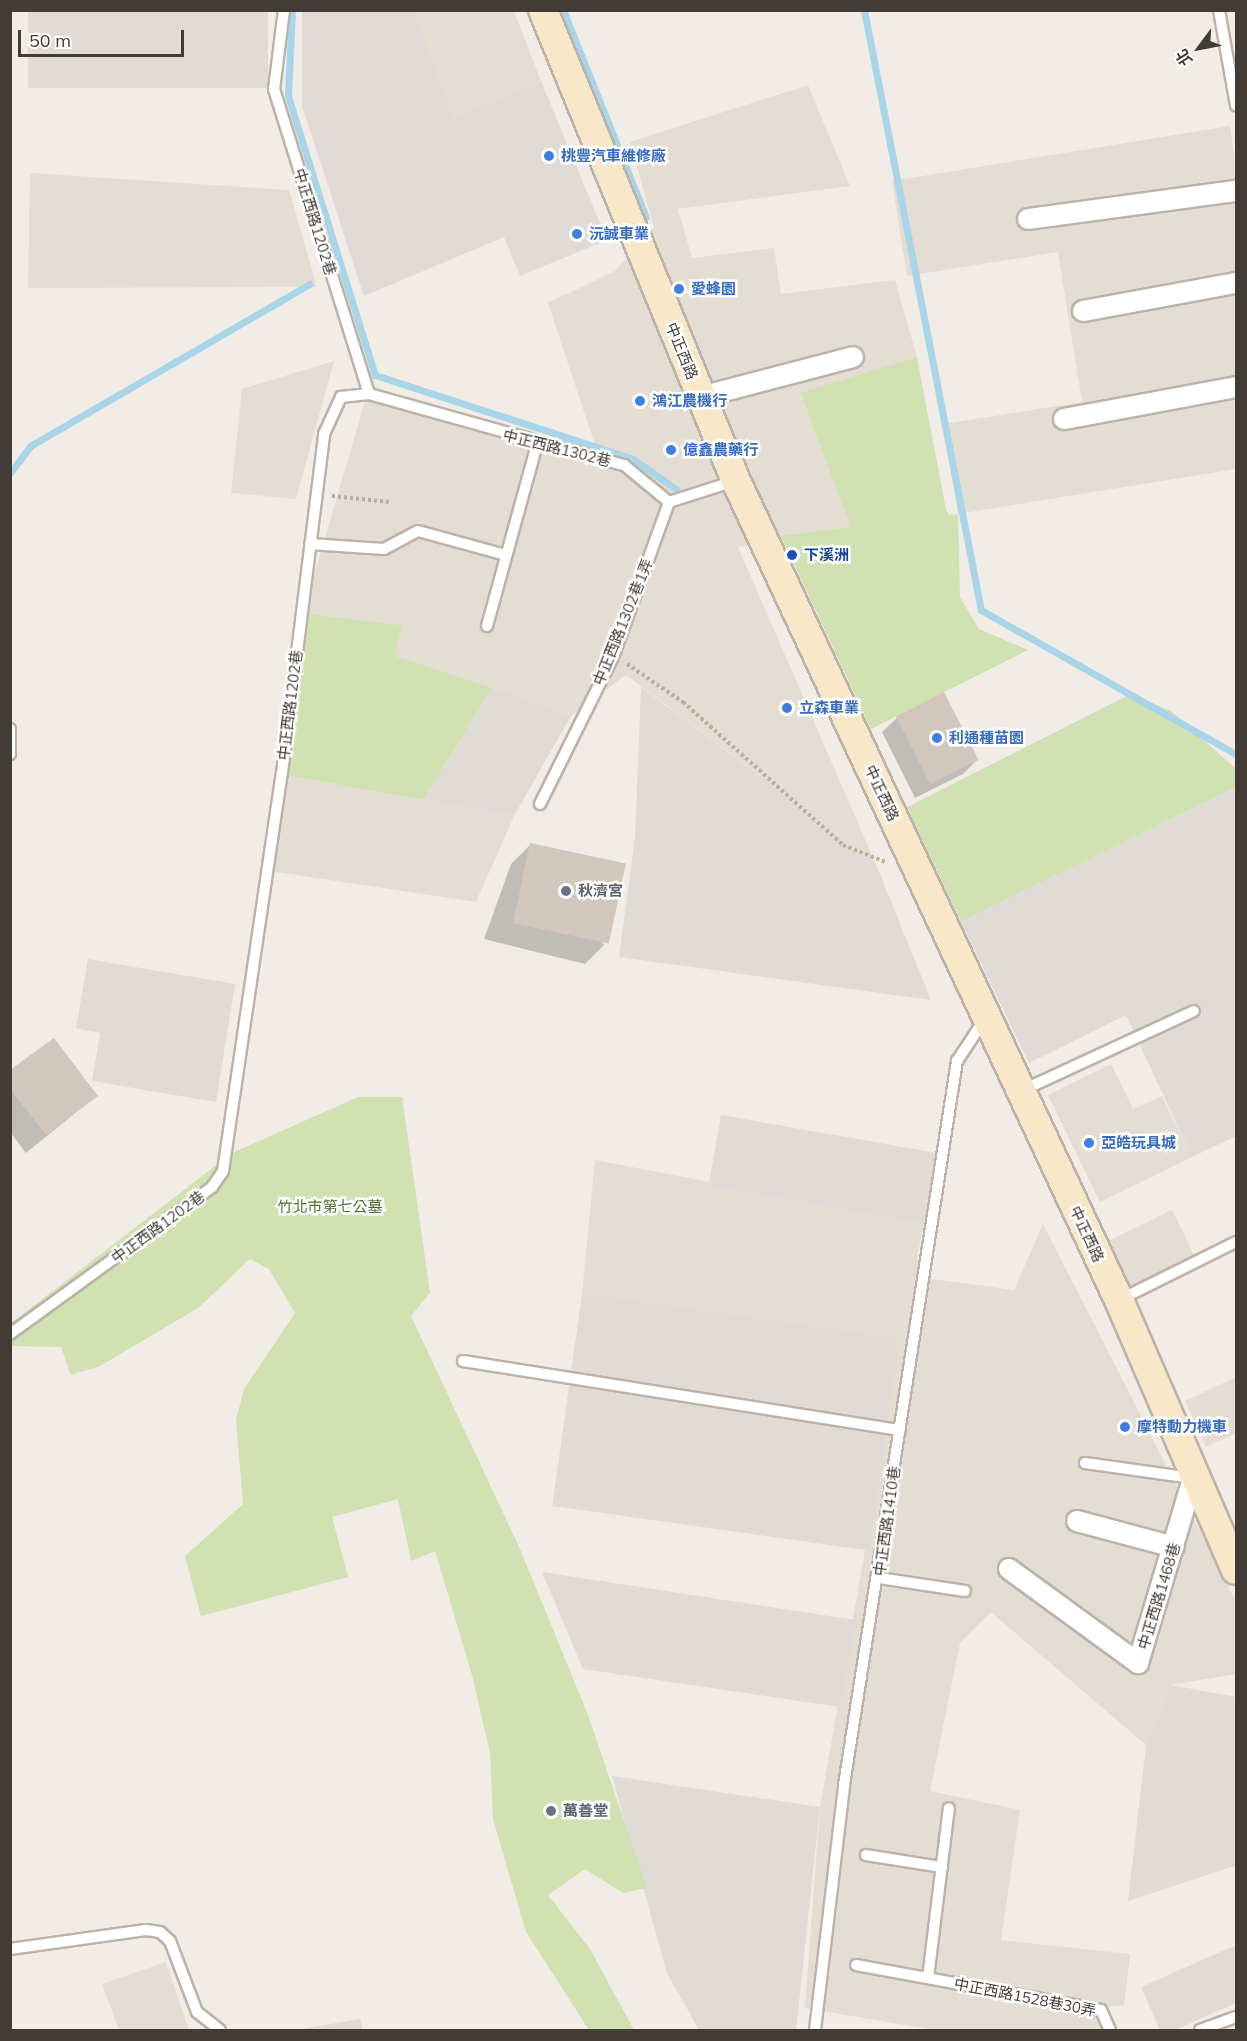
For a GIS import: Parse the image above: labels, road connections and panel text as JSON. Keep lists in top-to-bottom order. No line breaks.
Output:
{"streets":{"main road":["中正西路"],"street":["中正西路1468巷"],"lane":["中正西路1202巷","中正西路1302巷","中正西路1302巷1弄","中正西路1410巷","中正西路1528巷30弄"]},"crossings":[["中正西路1202巷","中正西路1302巷"],["中正西路","中正西路1410巷"],["中正西路","中正西路1468巷"],["中正西路1302巷","中正西路1302巷1弄"]],"parks":["竹北市第七公墓"],"places":["桃豐汽車維修廠","沅誠車業","愛蜂園","鴻江農機行","億鑫農藥行","下溪洲","立森車業","利通種苗園","秋濟宮","亞皓玩具城","摩特動力機車","萬善堂"],"scale_bar":"50 m","north":"bottom left"}
